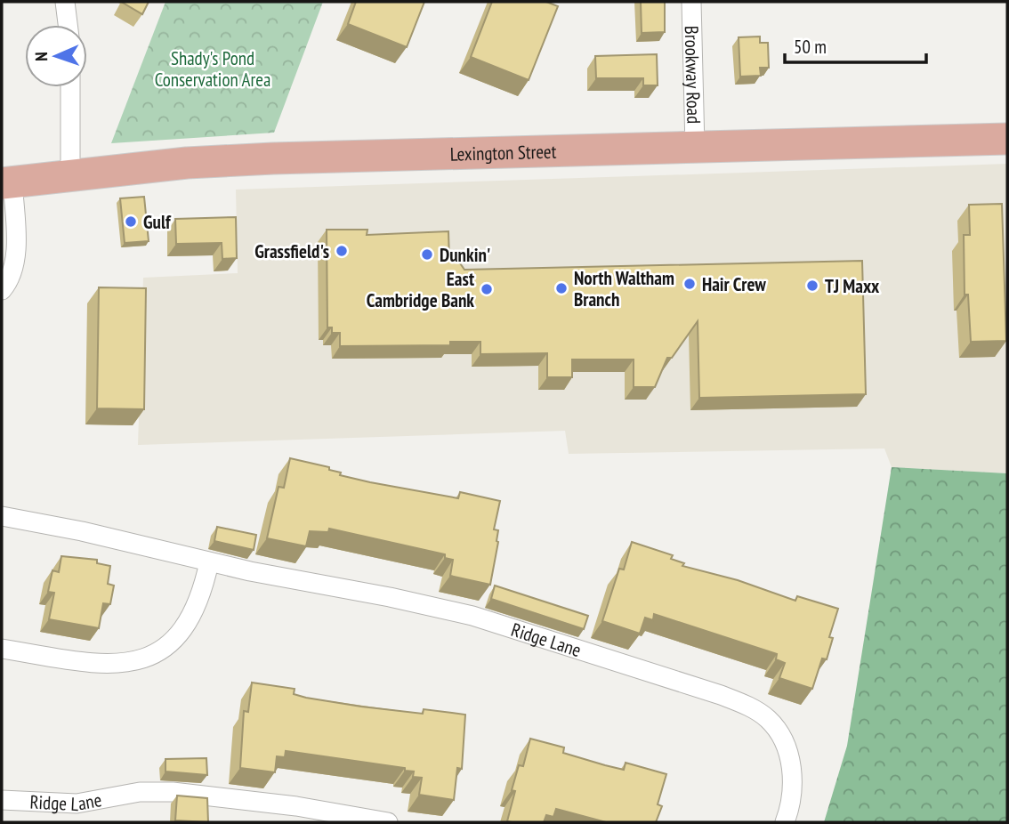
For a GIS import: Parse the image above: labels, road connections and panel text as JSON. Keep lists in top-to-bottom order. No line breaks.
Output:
{"streets":{"main road":["Lexington Street"],"street":["Brookway Road","Ridge Lane"]},"crossings":[["Brookway Road","Lexington Street"]],"parks":["Shady's Pond Conservation Area"],"places":["Gulf","Grassfield's","Dunkin'","Hair Crew","TJ Maxx","North Waltham Branch","East Cambridge Bank"],"scale_bar":"50 m","north":"left"}
